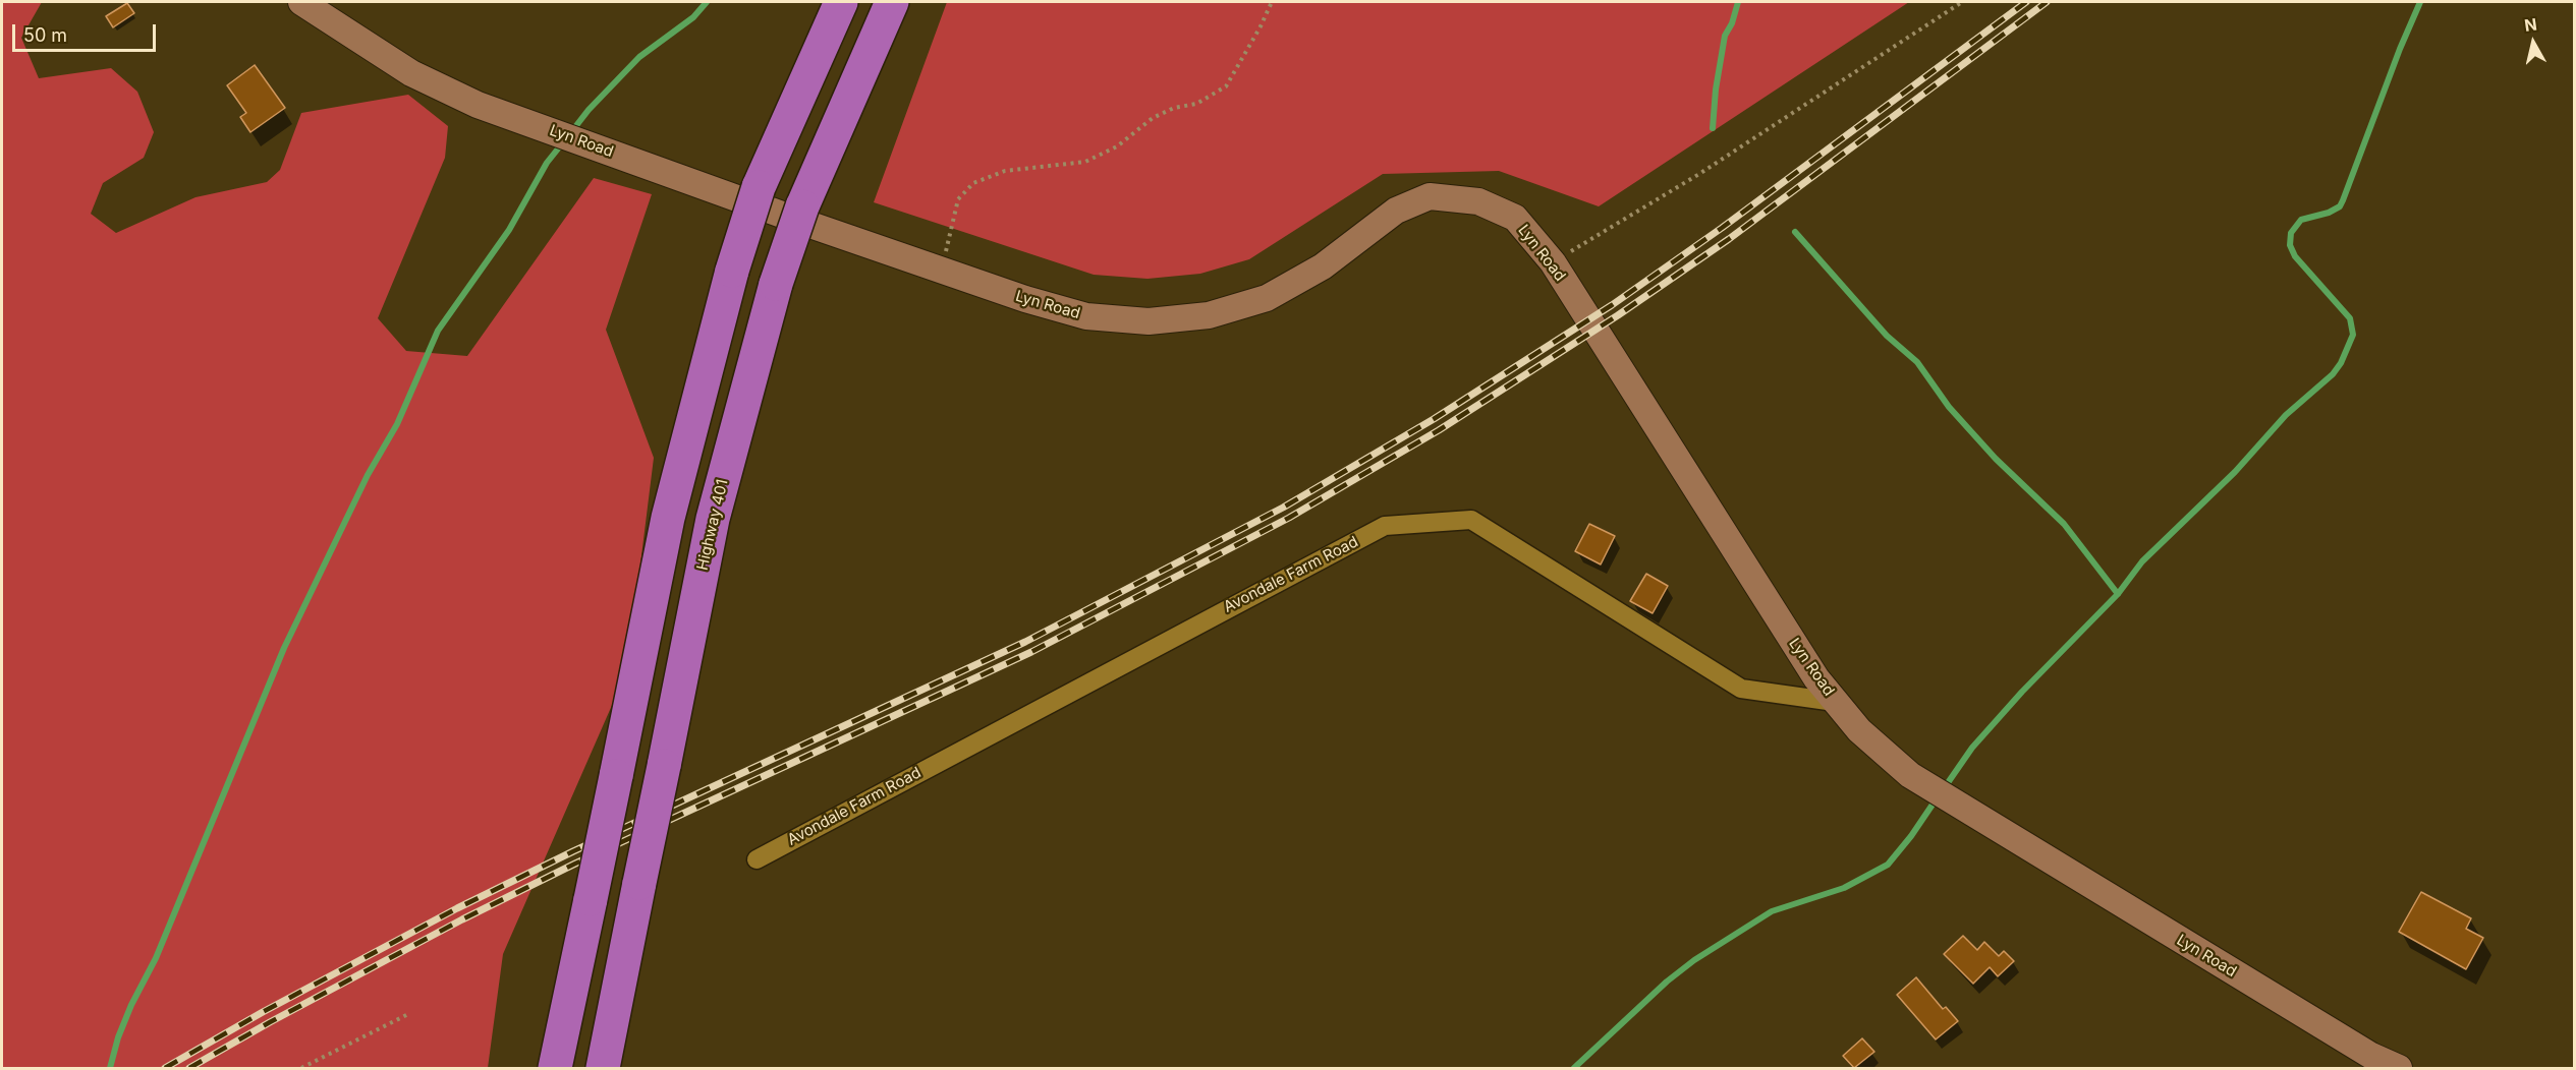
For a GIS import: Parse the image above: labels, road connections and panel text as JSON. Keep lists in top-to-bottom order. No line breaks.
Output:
{"streets":{"highway":["Highway 401"],"main road":["Lyn Road"],"street":["Avondale Farm Road"]},"crossings":[["Lyn Road","Avondale Farm Road"]],"scale_bar":"50 m","north":"top"}
